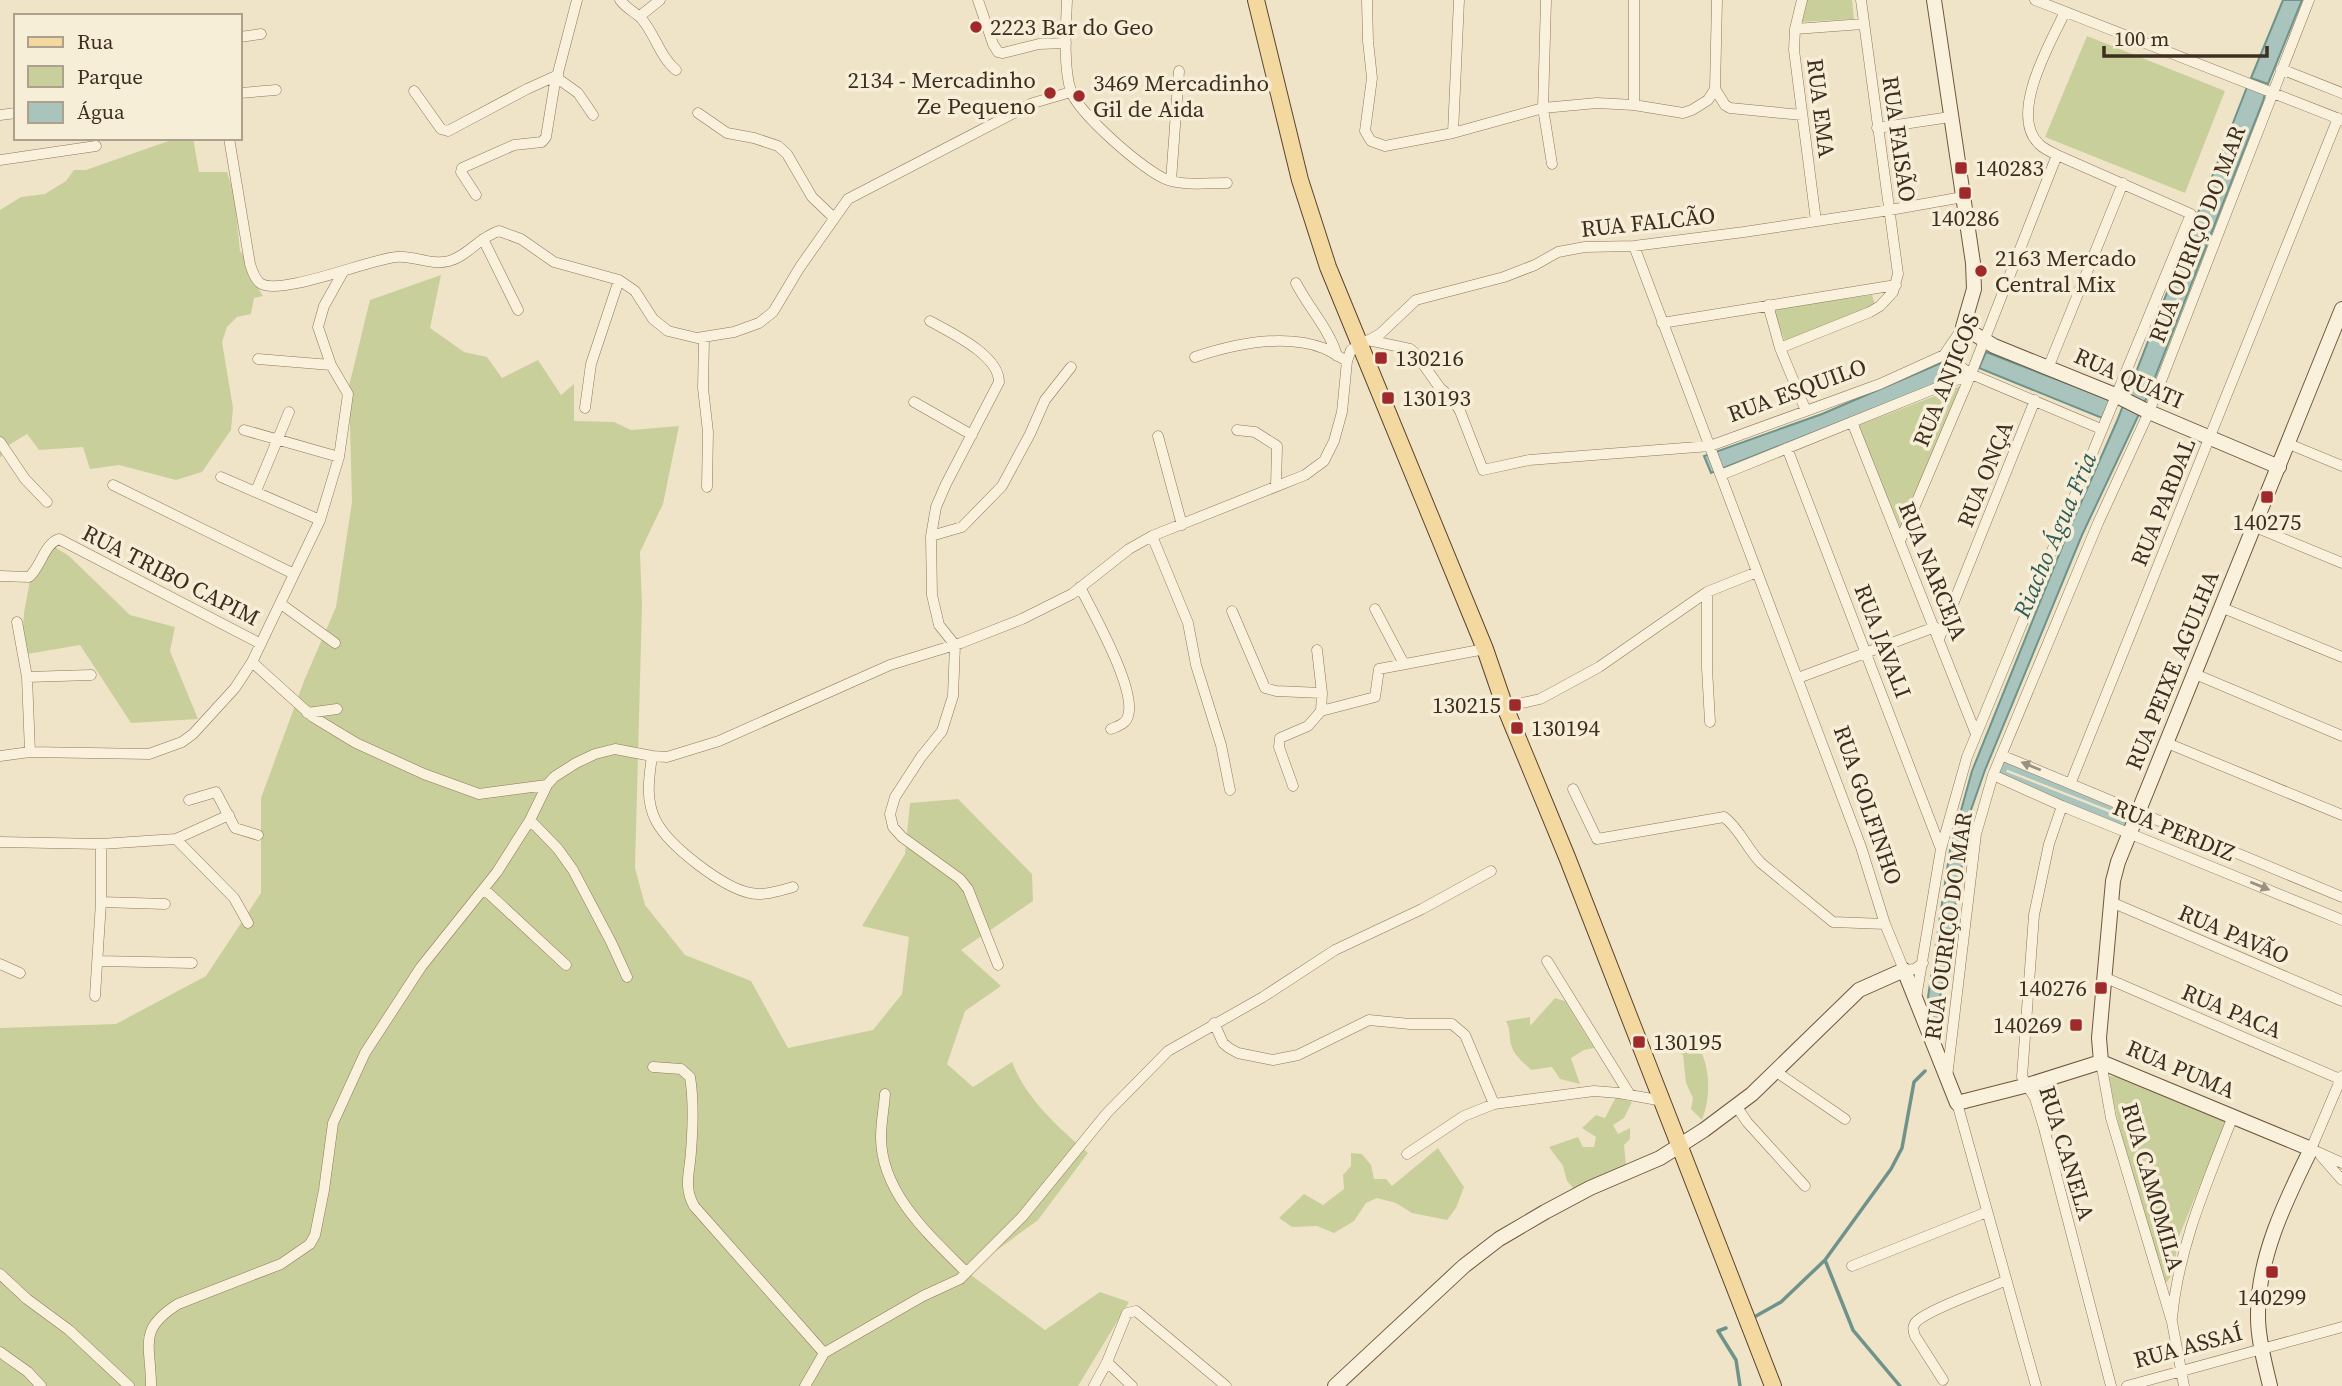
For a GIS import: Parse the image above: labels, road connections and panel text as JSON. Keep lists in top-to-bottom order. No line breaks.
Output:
{"streets":{"street":["RUA EMA","RUA FAISÃO","RUA FALCÃO","RUA OURIÇO DO MAR","RUA QUATI","RUA ANJICOS","RUA ESQUILO","RUA ONÇA","RUA PARDAL","RUA NARCEJA","RUA TRIBO CAPIM","RUA JAVALI","RUA PEIXE AGULHA","RUA GOLFINHO","RUA PERDIZ","RUA PAVÃO","RUA PACA","RUA PUMA","RUA CANELA","RUA CAMOMILA","RUA ASSAÍ"]},"crossings":[["RUA EMA","RUA FALCÃO"],["RUA FAISÃO","RUA FALCÃO"],["RUA FALCÃO","RUA ESQUILO"],["RUA FALCÃO","RUA GOLFINHO"],["RUA OURIÇO DO MAR","RUA QUATI"],["RUA OURIÇO DO MAR","RUA NARCEJA"],["RUA OURIÇO DO MAR","RUA JAVALI"],["RUA OURIÇO DO MAR","RUA GOLFINHO"],["RUA OURIÇO DO MAR","RUA PERDIZ"],["RUA QUATI","RUA ANJICOS"],["RUA QUATI","RUA PARDAL"],["RUA QUATI","RUA PEIXE AGULHA"],["RUA ANJICOS","RUA NARCEJA"],["RUA ESQUILO","RUA GOLFINHO"],["RUA ONÇA","RUA NARCEJA"],["RUA PARDAL","RUA PERDIZ"],["RUA PEIXE AGULHA","RUA PERDIZ"],["RUA PEIXE AGULHA","RUA PAVÃO"],["RUA PEIXE AGULHA","RUA PACA"],["RUA PEIXE AGULHA","RUA PUMA"],["RUA PEIXE AGULHA","RUA CAMOMILA"],["RUA GOLFINHO","RUA PUMA"],["RUA PERDIZ","RUA CANELA"],["RUA PUMA","RUA CANELA"],["RUA PUMA","RUA CAMOMILA"],["RUA PUMA","RUA ASSAÍ"],["RUA CAMOMILA","RUA ASSAÍ"]],"water":["Riacho Água Fria"],"places":{"other":["2223 Bar do Geo","2134 - Mercadinho Ze Pequeno","3469 Mercadinho Gil de Aida","2163 Mercado Central Mix"],"transit":["140283","140286","130216","130193","140275","130215","130194","140276","140269","130195","140299"]},"legend":["Rua","Parque","Água"],"scale_bar":"100 m"}
